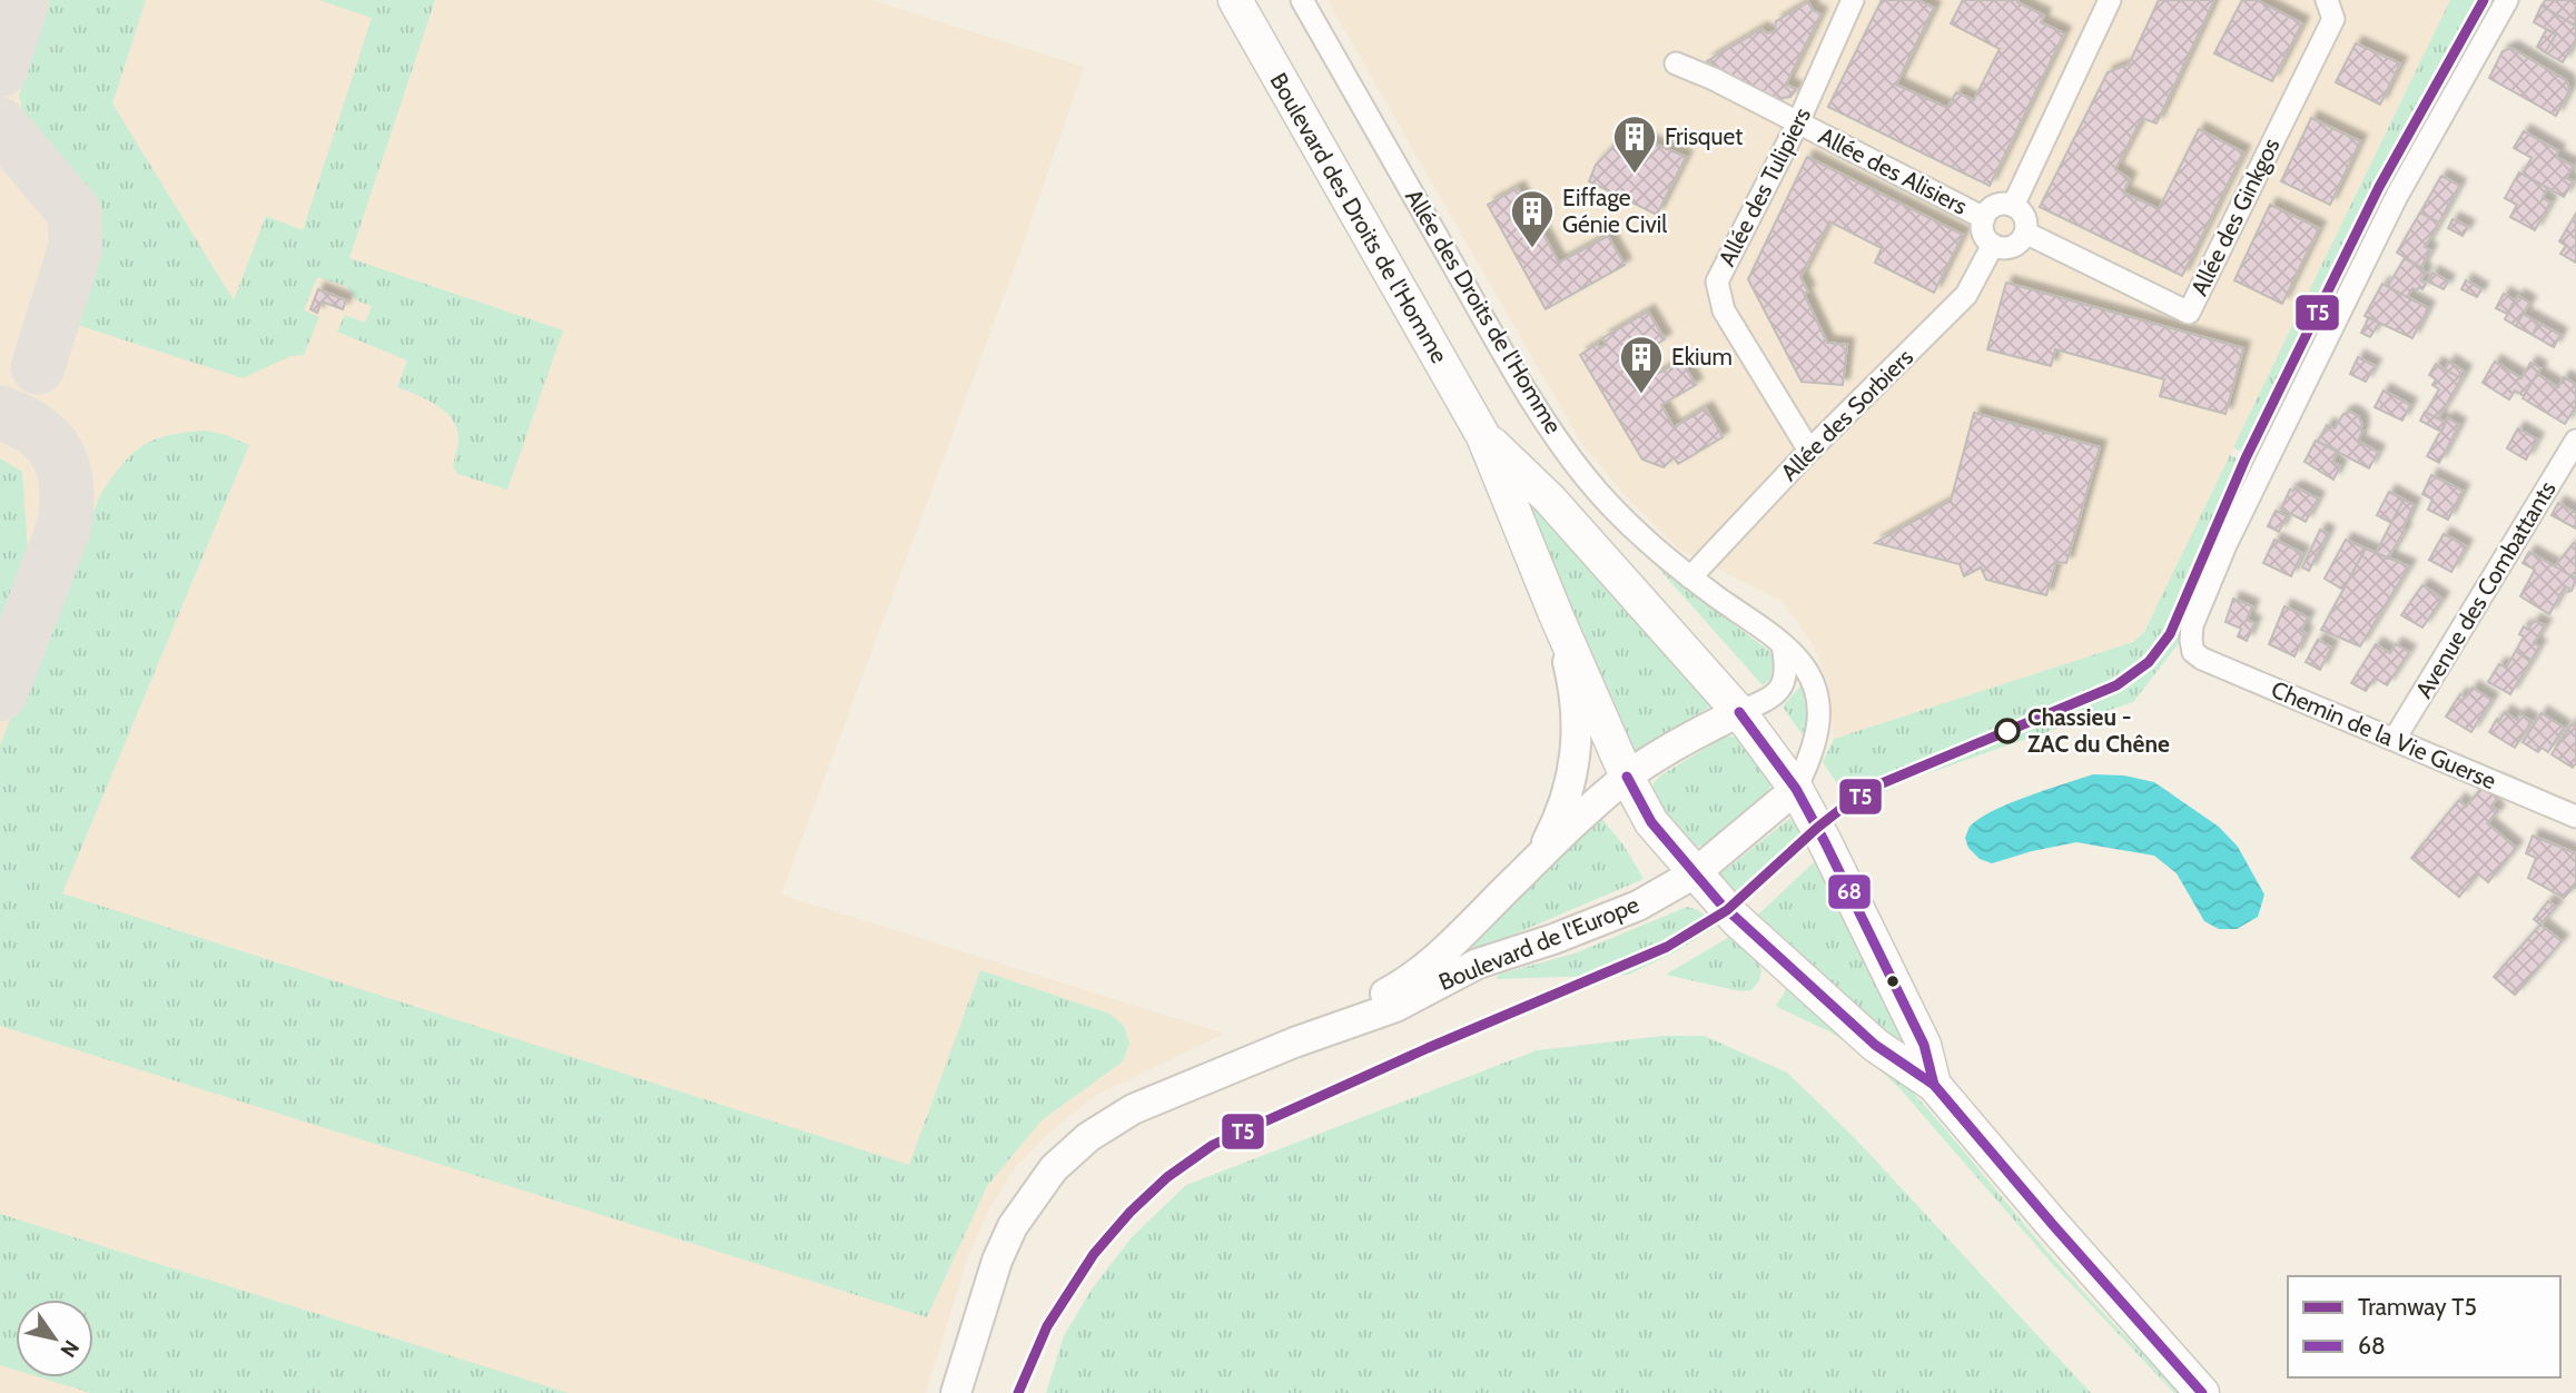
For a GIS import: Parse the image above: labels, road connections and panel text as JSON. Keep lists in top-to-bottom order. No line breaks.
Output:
{"streets":{"main road":["Boulevard des Droits de l'Homme"],"street":["Allée des Alisiers","Allée des Tulipiers","Allée des Ginkgos","Allée des Droits de l'Homme","Allée des Sorbiers","Avenue des Combattants","Chemin de la Vie Guerse","Boulevard de l'Europe"]},"crossings":[["Allée des Alisiers","Allée des Tulipiers"],["Allée des Alisiers","Allée des Ginkgos"],["Allée des Alisiers","Allée des Sorbiers"],["Allée des Tulipiers","Allée des Sorbiers"],["Allée des Ginkgos","Allée des Sorbiers"],["Boulevard des Droits de l'Homme","Allée des Droits de l'Homme"],["Boulevard des Droits de l'Homme","Boulevard de l'Europe"],["Allée des Droits de l'Homme","Allée des Sorbiers"],["Allée des Droits de l'Homme","Boulevard de l'Europe"],["Avenue des Combattants","Chemin de la Vie Guerse"]],"places":{"building":["Frisquet","Eiffage Génie Civil","Ekium"],"other":["Chassieu - ZAC du Chêne"]},"lines":["tram line T5","transit line 68"],"legend":["Tramway T5","68"],"north":"bottom right"}
